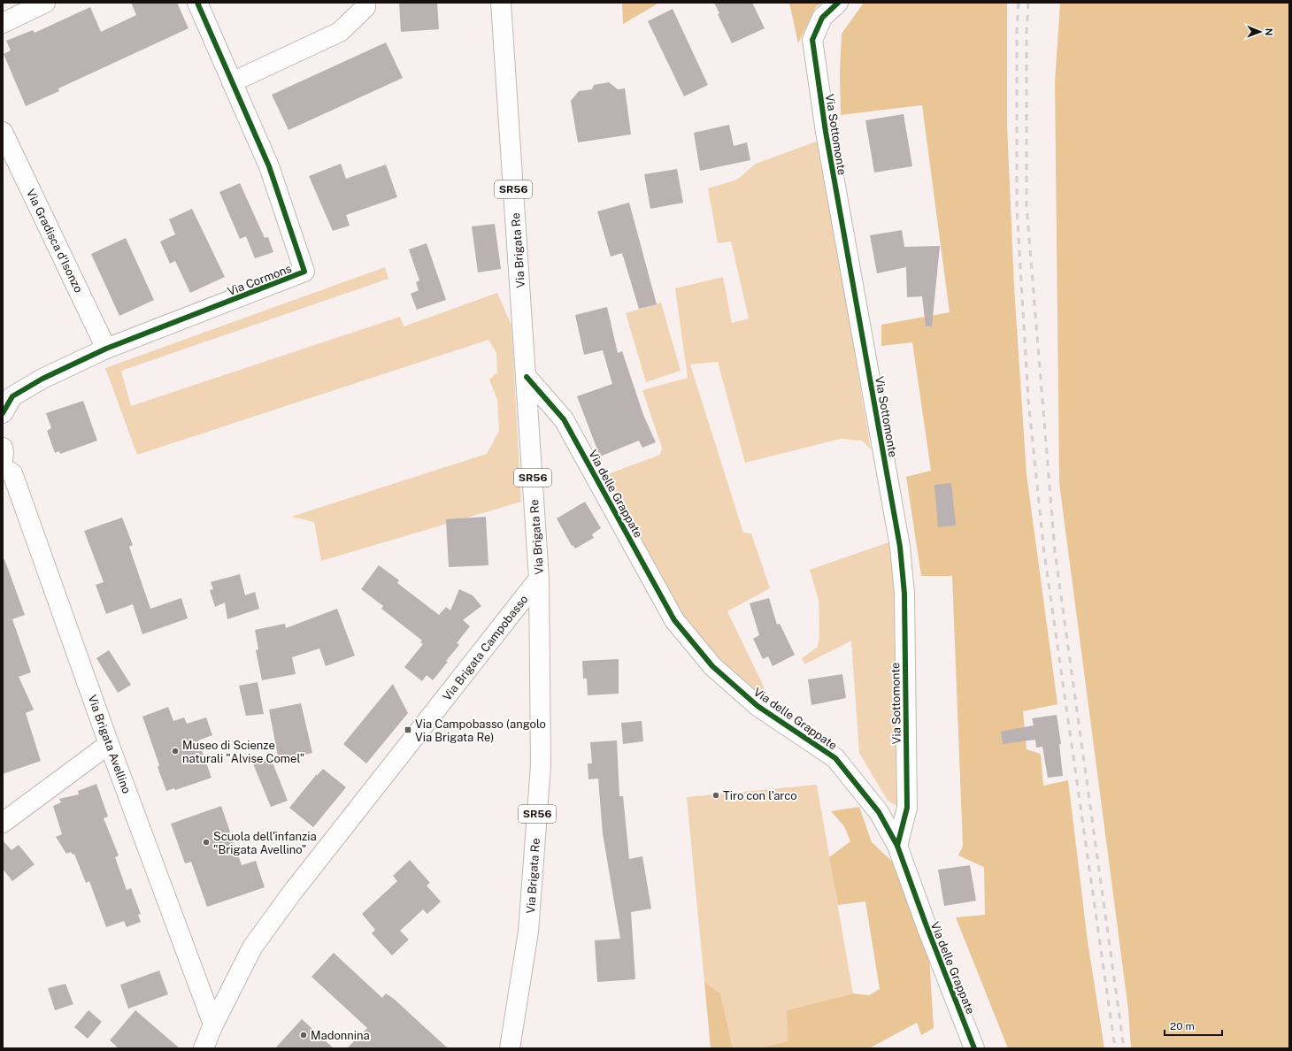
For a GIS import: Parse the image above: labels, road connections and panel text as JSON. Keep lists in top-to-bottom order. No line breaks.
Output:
{"streets":{"street":["Via Sottomonte","SR56","Via Gradisca d'Isonzo","Via Brigata Re","Via Cormons","Via delle Grappate","Via Brigata Campobasso","Via Brigata Avellino"]},"crossings":[["Via Sottomonte","Via delle Grappate"],["Via Gradisca d'Isonzo","Via Cormons"],["Via Brigata Re","Via delle Grappate"],["Via Brigata Re","Via Brigata Campobasso"],["Via Brigata Campobasso","Via Brigata Avellino"]],"places":{"transit":["Via Campobasso (angolo Via Brigata Re)"],"other":["Museo di Scienze naturali \"Alvise Comel\"","Tiro con l'arco","Scuola dell'infanzia \"Brigata Avellino\"","Madonnina"]},"scale_bar":"20 m","north":"right"}
